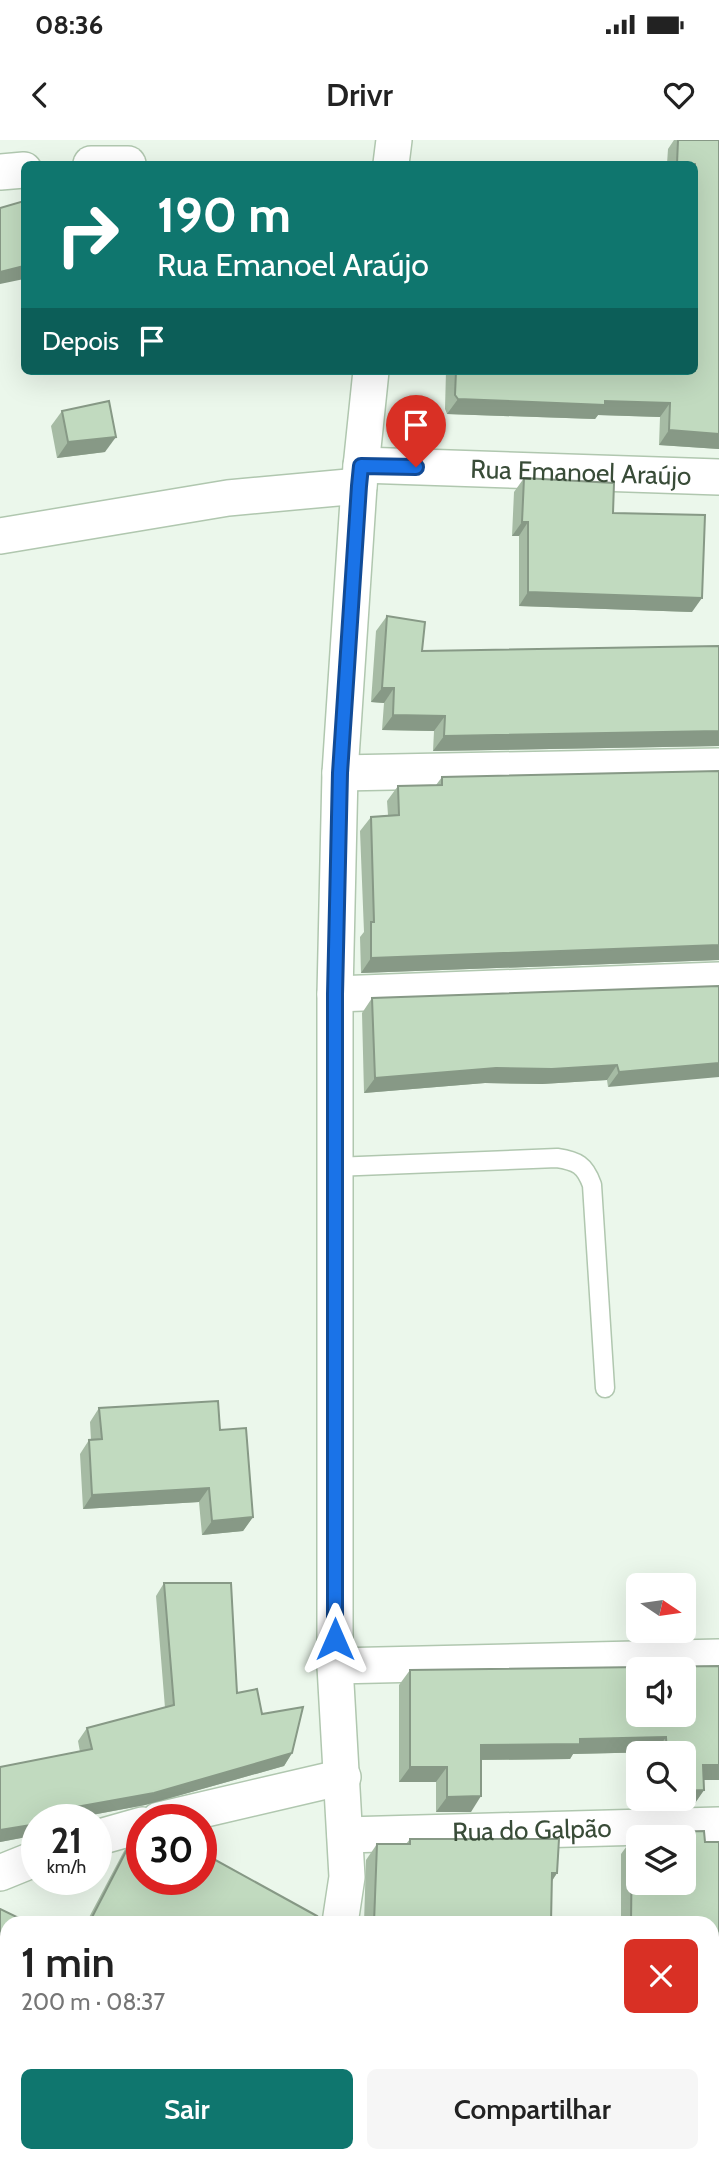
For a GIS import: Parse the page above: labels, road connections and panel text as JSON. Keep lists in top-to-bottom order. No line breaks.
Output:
{"streets":{"street":["Rua Emanoel Araújo","Rua do Galpão"]},"north":"right","page":{"status":"08:36","header":"Drivr","turn":["190 m","Rua Emanoel Araújo"],"then":"Depois","speed":"21 km/h","limit":"30","heading":["1 min","200 m · 08:37"],"buttons":["Sair","Compartilhar"]}}
